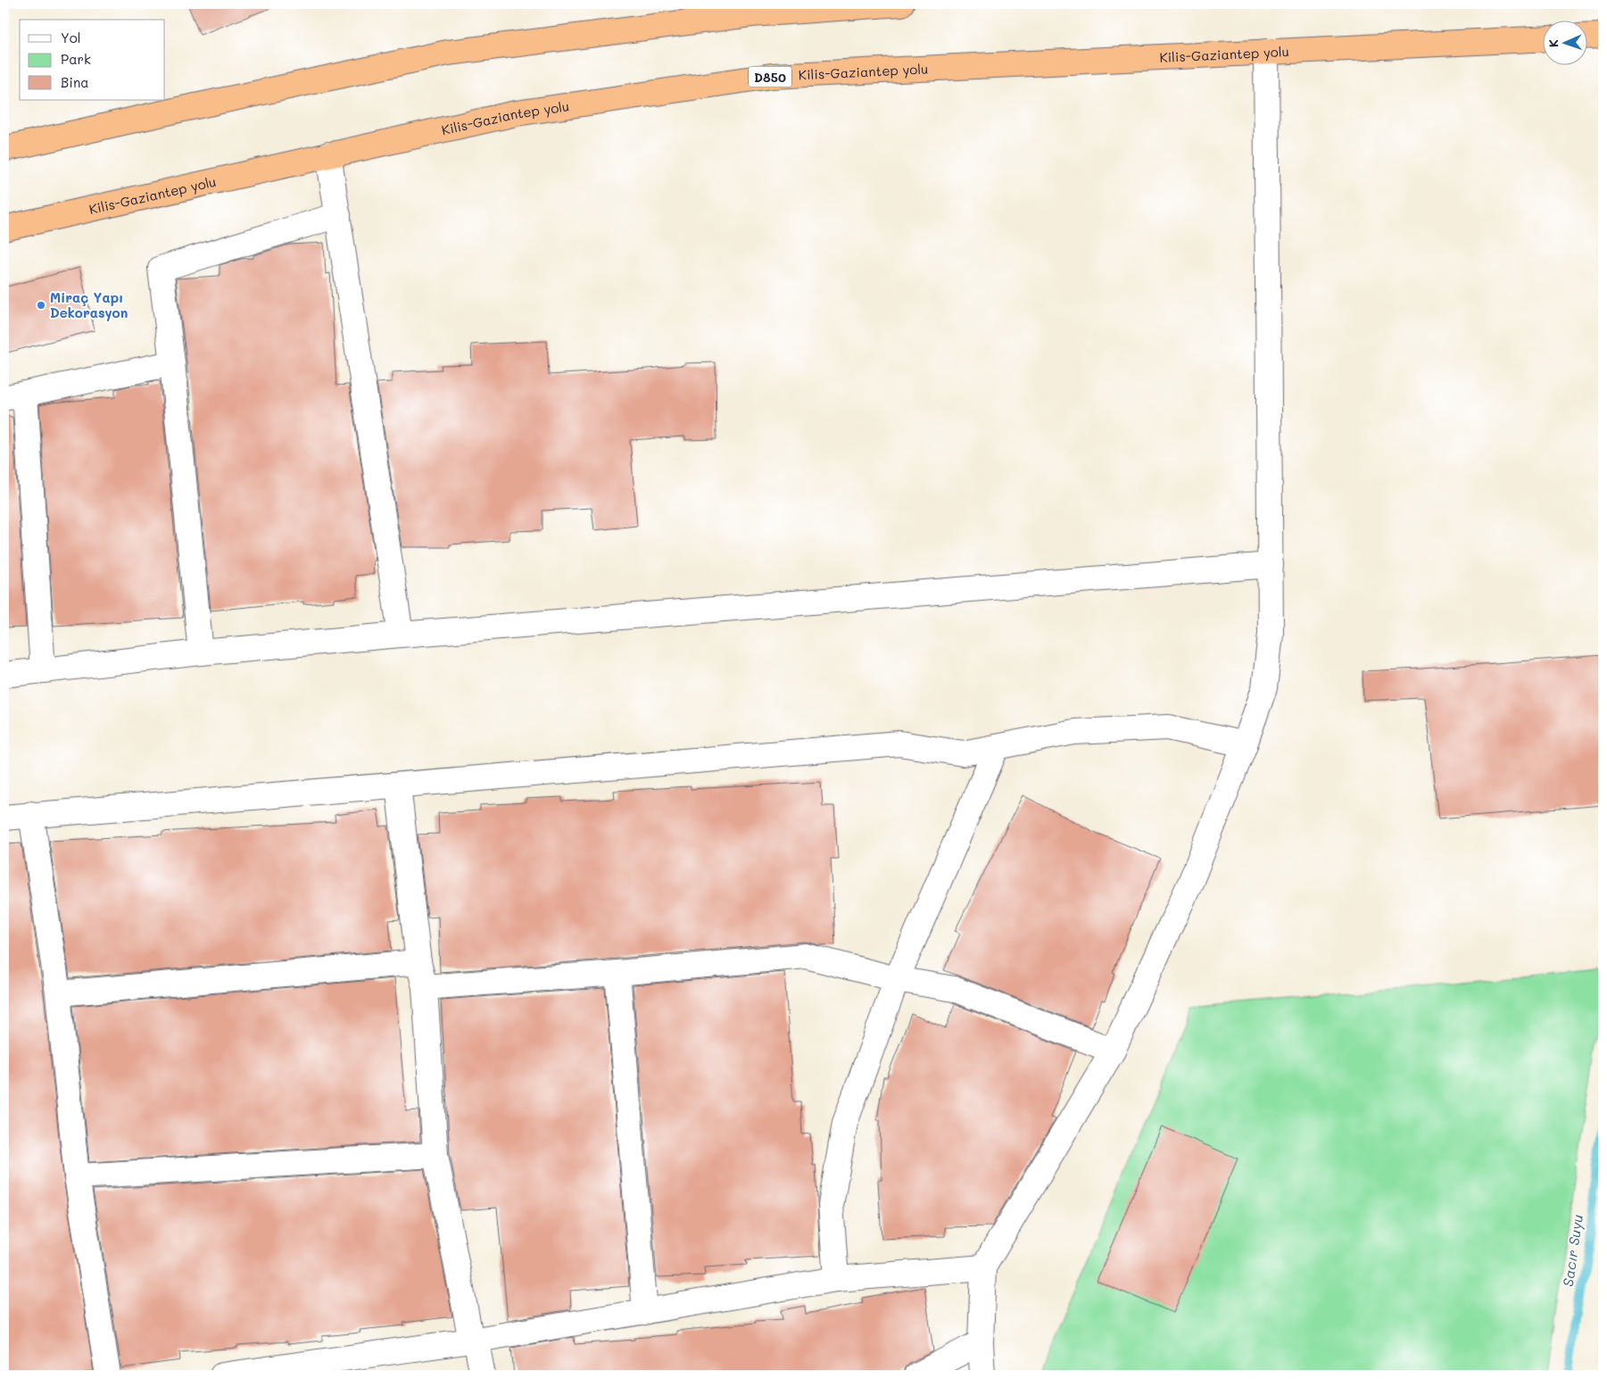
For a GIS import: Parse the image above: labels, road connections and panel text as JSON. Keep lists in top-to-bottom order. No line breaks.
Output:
{"streets":{"highway":["Kilis-Gaziantep yolu","D850"]},"water":["Sacır Suyu"],"places":["Miraç Yapı Dekorasyon"],"legend":["Yol","Park","Bina"],"north":"left"}
